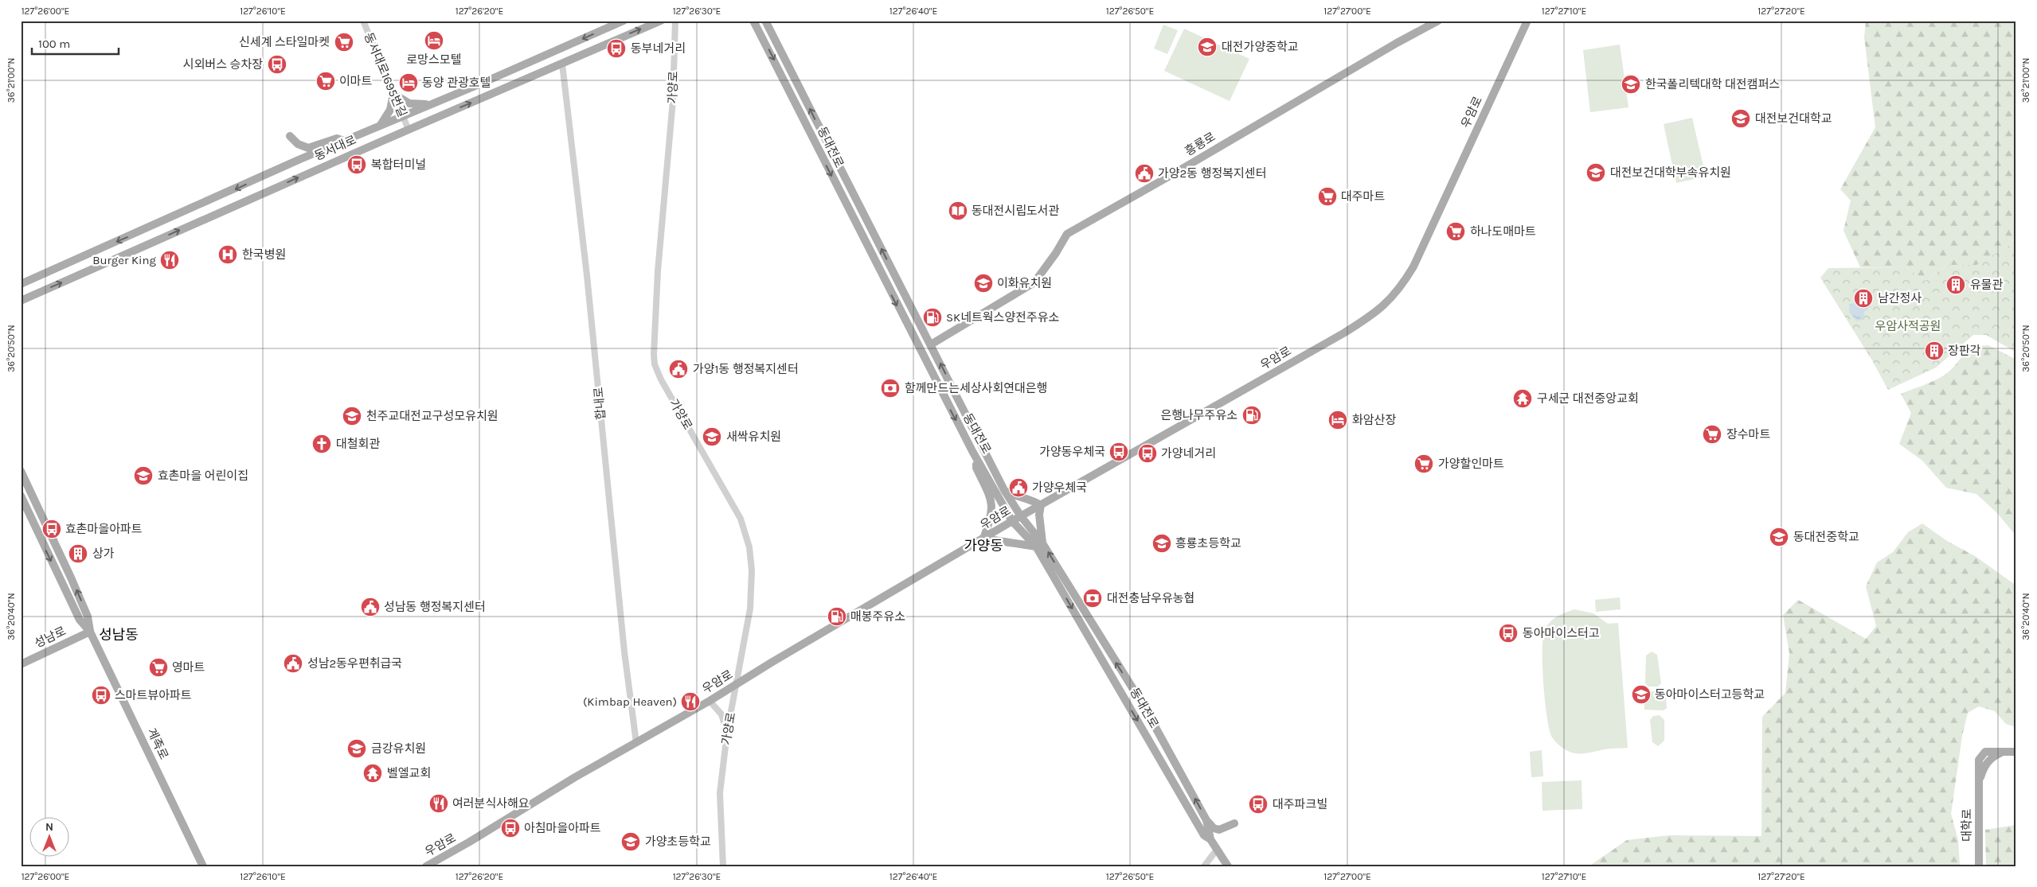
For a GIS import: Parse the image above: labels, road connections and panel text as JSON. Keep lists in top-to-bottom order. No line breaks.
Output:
{"streets":{"main road":["우암로","흥룡로","동대전로","동서대로","성남로","계족로","대학로"],"street":["동서대로1695번길","가양로","합내로"]},"crossings":[["동서대로1695번길","동서대로"],["가양로","우암로"],["우암로","동대전로"],["우암로","합내로"],["흥룡로","동대전로"],["동서대로","합내로"],["성남로","계족로"]],"districts":["가양동","성남동"],"parks":["우암사적공원"],"places":{"hotel":["로망스모텔","동양 관광호텔","화암산장"],"supermarket":["신세계 스타일마켓","이마트","대주마트","하나도매마트","장수마트","가양할인마트","영마트"],"school or university":["대전가양중학교","한국폴리텍대학 대전캠퍼스","대전보건대학교","대전보건대학부속유치원","이화유치원","천주교대전교구성모유치원","새싹유치원","효촌마을 어린이집","동대전중학교","흥룡초등학교","동아마이스터고등학교","금강유치원","가양초등학교"],"bus stop":["동부네거리","시외버스 승차장","복합터미널","가양동우체국","가양네거리","효촌마을아파트","동아마이스터고","스마트뷰아파트","대주파크빌","아침마을아파트"],"public building":["가양2동 행정복지센터","가양1동 행정복지센터","가양우체국","성남동 행정복지센터","성남2동우편취급국"],"library":["동대전시립도서관"],"hospital":["한국병원"],"restaurant":["Burger King","(Kimbap Heaven)","여러분식사해요"],"building":["유물관","남간정사","장판각","상가"],"fuel station":["SK네트웍스양전주유소","은행나무주유소","매봉주유소"],"bank":["함께만드는세상사회연대은행","대전충남우유농협"],"temple":["구세군 대전중앙교회","벨엘교회"],"church":["대철회관"]},"scale_bar":"100 m","north":"top","coordinates":["127°26'00\"E","127°26'10\"E","127°26'20\"E","127°26'30\"E","127°26'40\"E","127°26'50\"E","127°27'00\"E","127°27'10\"E","127°27'20\"E","36°21'00\"N","36°20'50\"N","36°20'40\"N"]}
